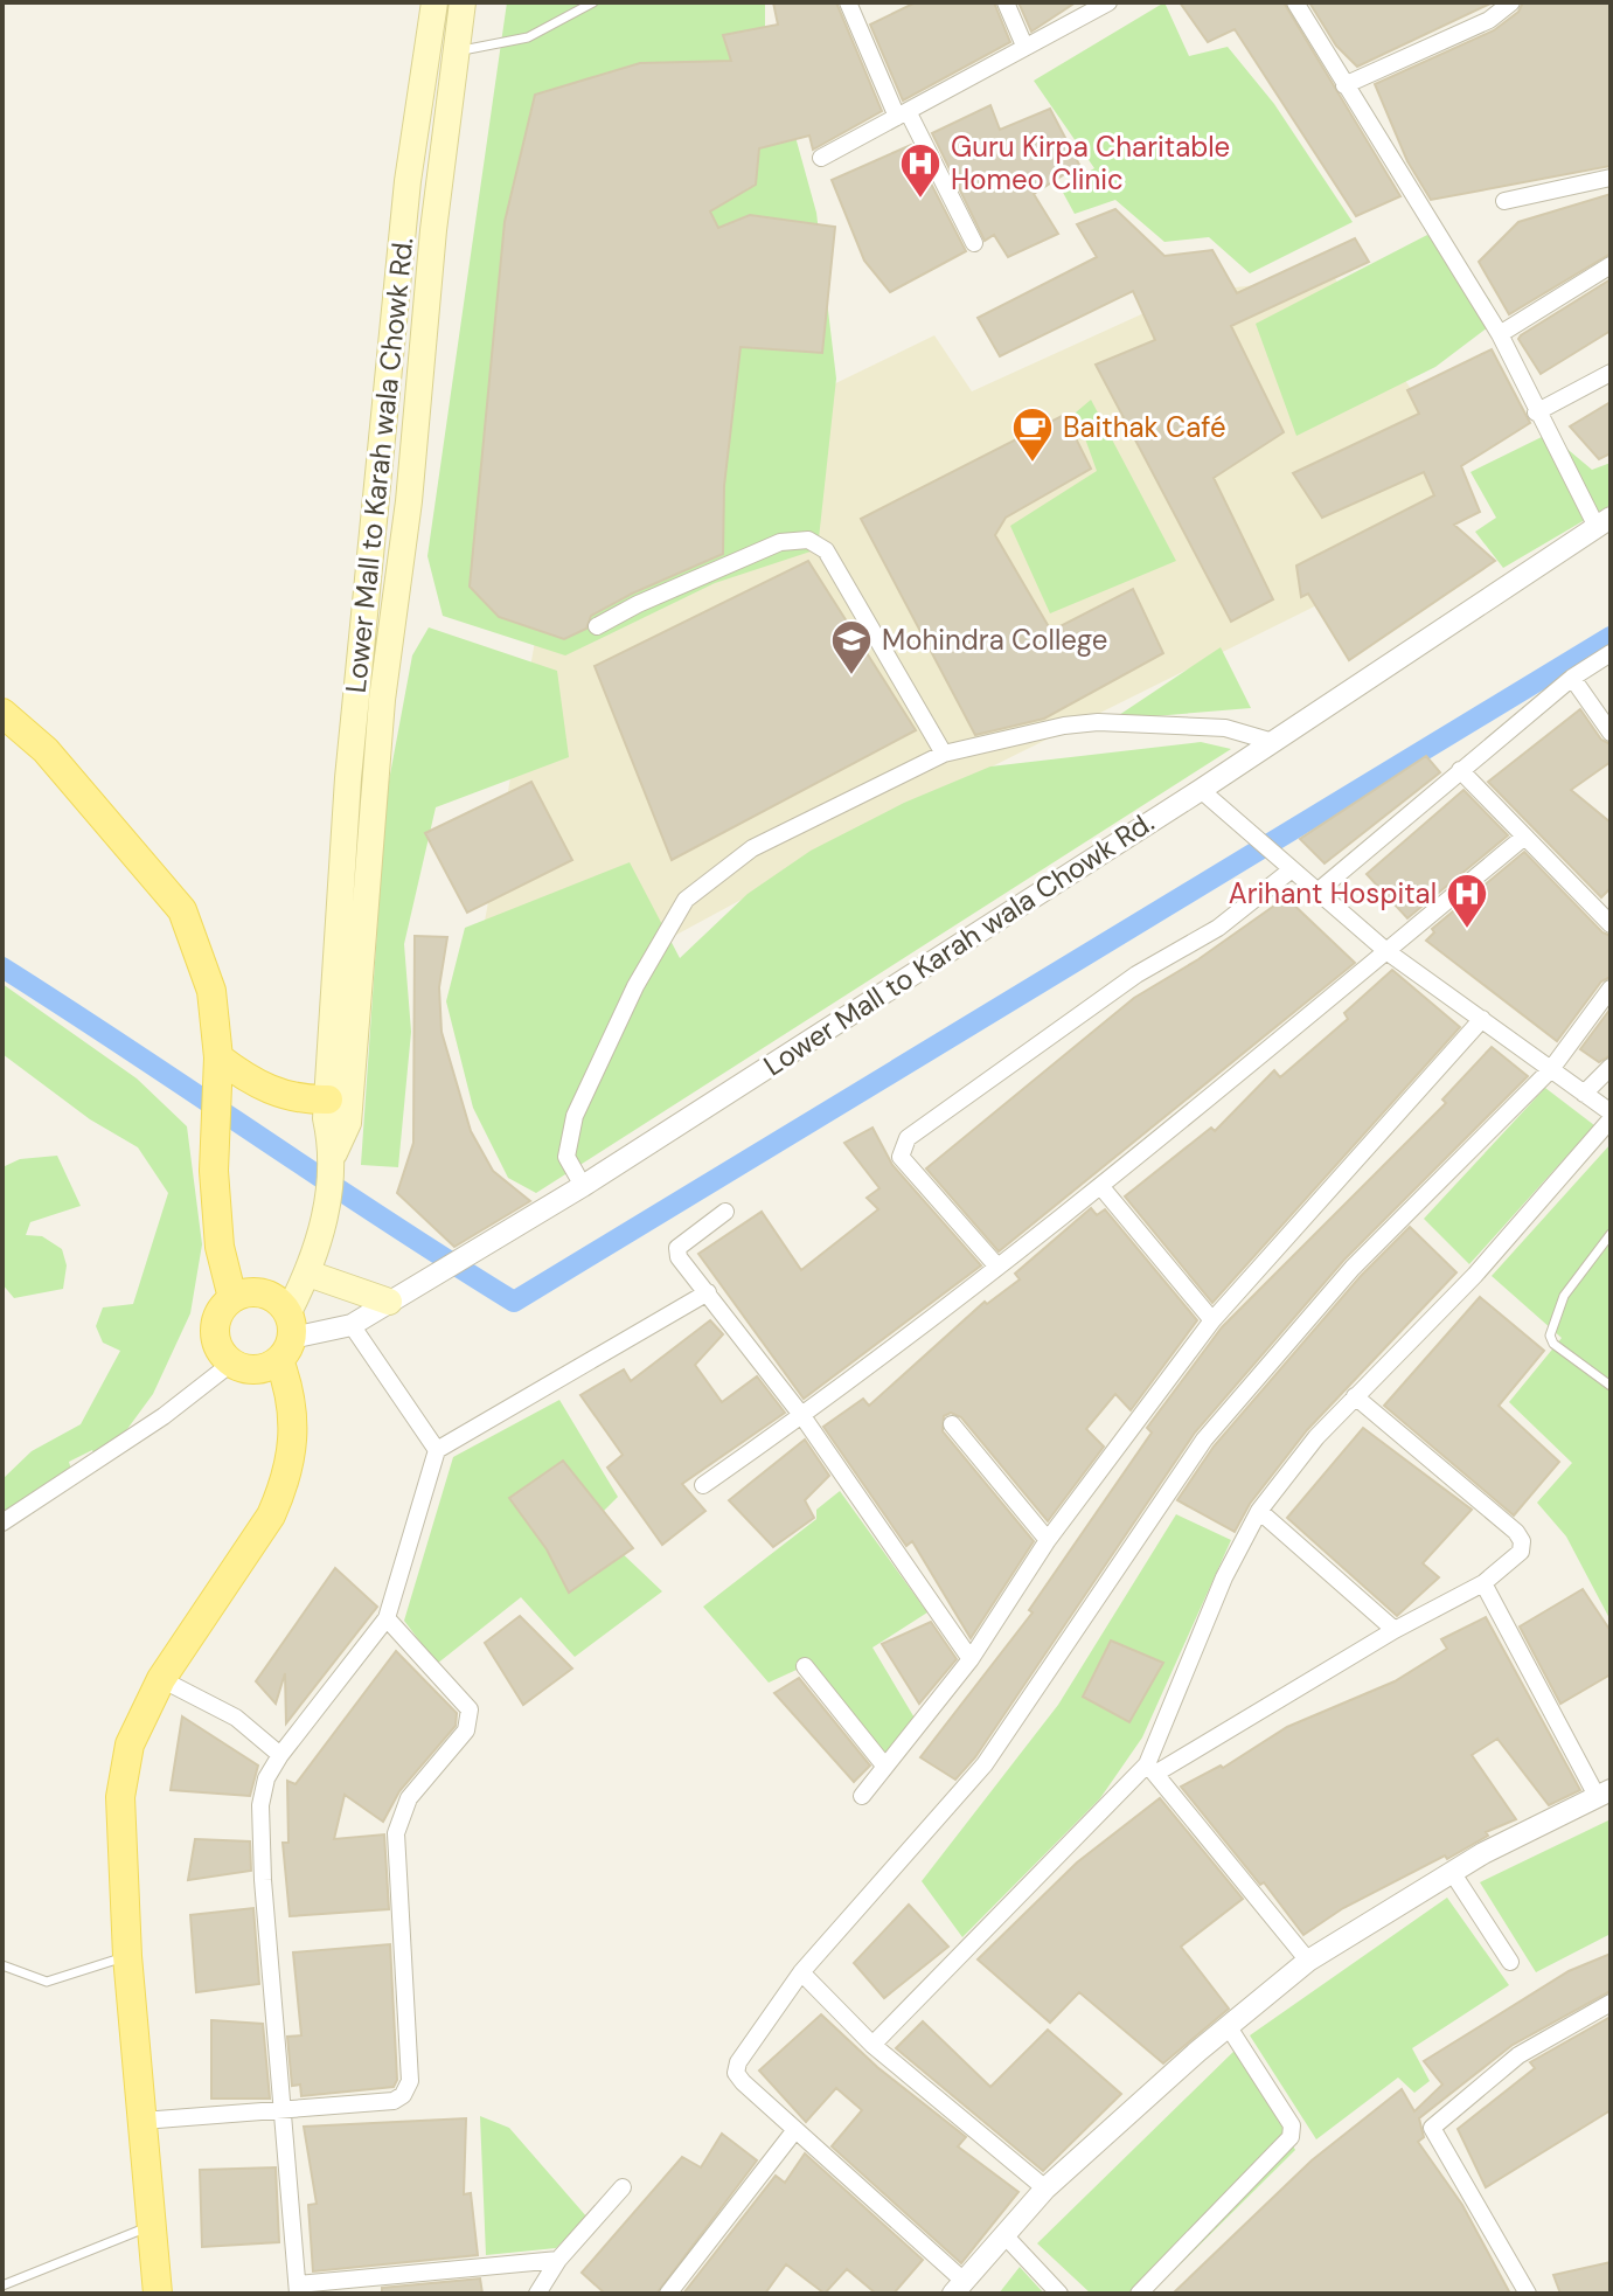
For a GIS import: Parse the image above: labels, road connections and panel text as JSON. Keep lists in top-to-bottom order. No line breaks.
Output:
{"streets":{"main road":["Lower Mall to Karah wala Chowk Rd."]},"places":{"hospital":["Guru Kirpa Charitable Homeo Clinic","Arihant Hospital"],"cafe":["Baithak Café"],"school or university":["Mohindra College"]}}
